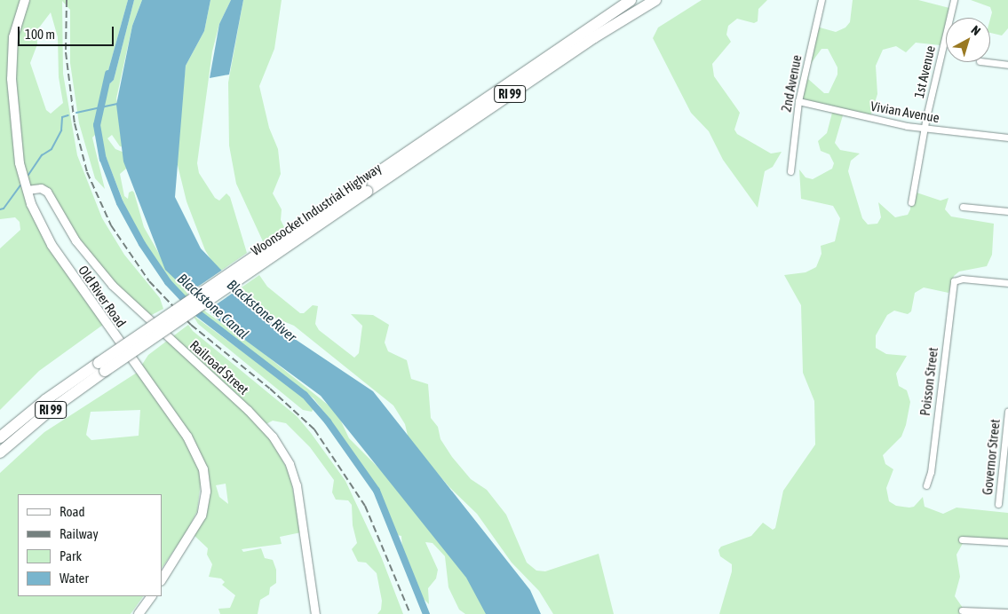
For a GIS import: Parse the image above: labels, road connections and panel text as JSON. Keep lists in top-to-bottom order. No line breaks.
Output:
{"streets":{"highway":["RI 99","Woonsocket Industrial Highway"],"main road":["Old River Road"],"street":["1st Avenue","2nd Avenue","Vivian Avenue","Railroad Street","Poisson Street","Governor Street"]},"crossings":[["1st Avenue","Vivian Avenue"],["2nd Avenue","Vivian Avenue"],["Old River Road","Railroad Street"]],"water":["Blackstone Canal","Blackstone River"],"legend":["Road","Railway","Park","Water"],"scale_bar":"100 m","north":"top right"}
